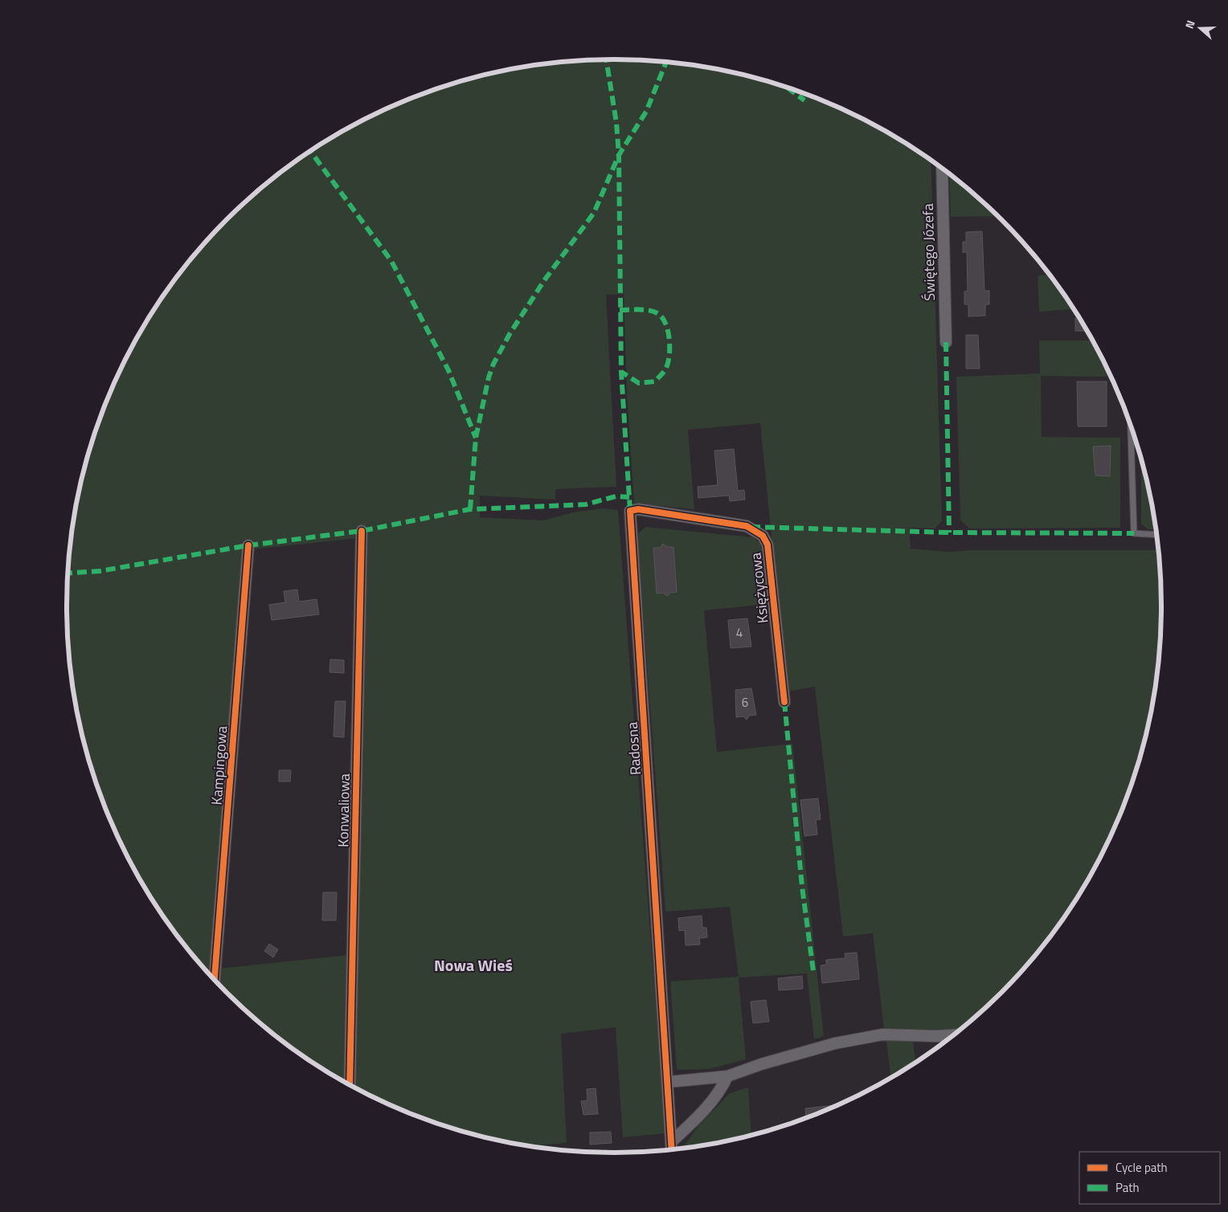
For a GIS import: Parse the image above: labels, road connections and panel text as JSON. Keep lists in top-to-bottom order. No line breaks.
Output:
{"streets":{"street":["Świętego Józefa","Księżycowa","Radosna","Kampingowa","Konwaliowa"]},"crossings":[["Księżycowa","Radosna"]],"districts":["Nowa Wieś"],"house_numbers":["4","6"],"legend":["Cycle path","Path"],"north":"left"}
